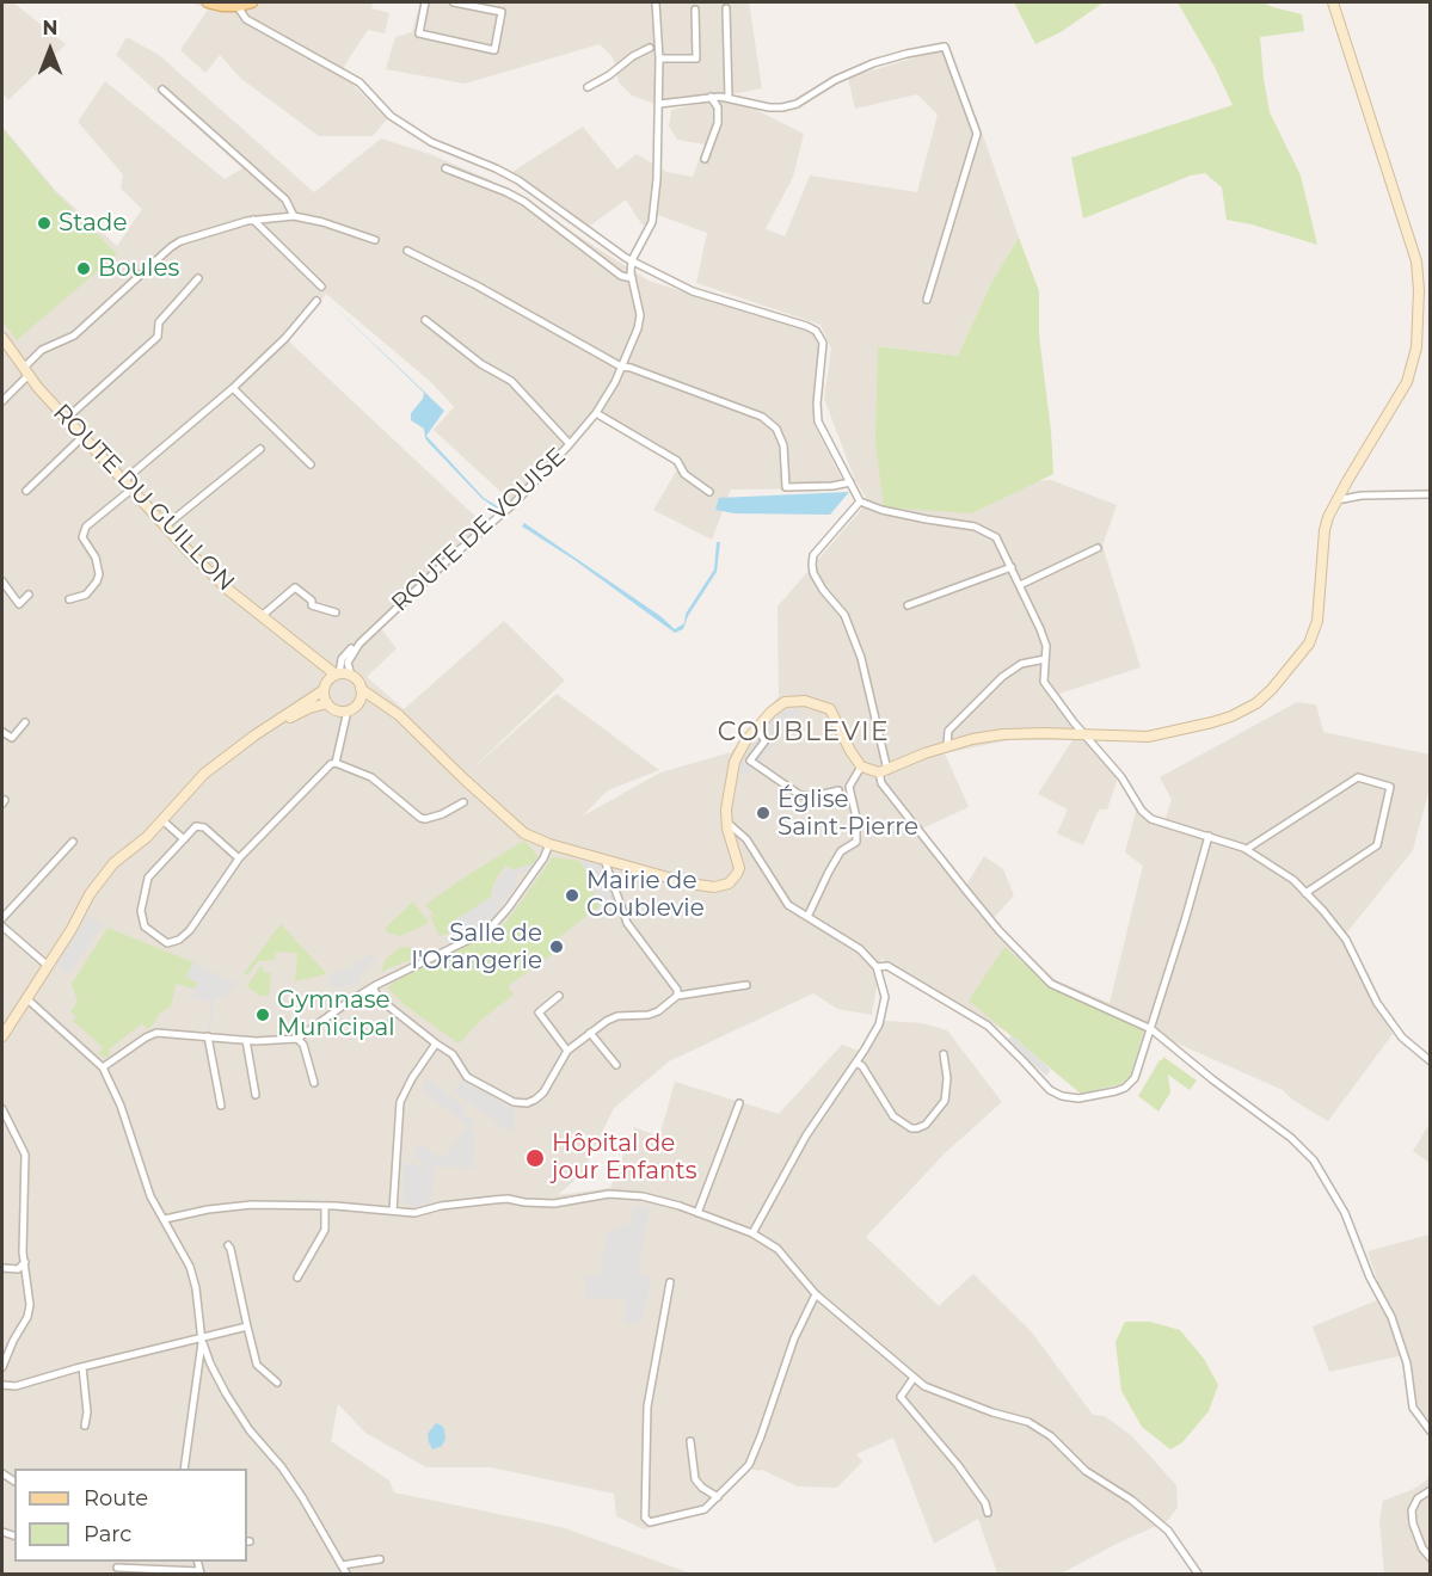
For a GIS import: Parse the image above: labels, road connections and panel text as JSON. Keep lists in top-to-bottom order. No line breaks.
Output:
{"streets":{"main road":["ROUTE DU GUILLON"],"street":["ROUTE DE VOUISE"]},"crossings":[["ROUTE DU GUILLON","ROUTE DE VOUISE"]],"districts":["COUBLEVIE"],"places":["Stade","Boules","Église Saint-Pierre","Mairie de Coublevie","Salle de l'Orangerie","Gymnase Municipal","Hôpital de jour Enfants"],"legend":["Route","Parc"],"north":"top"}
